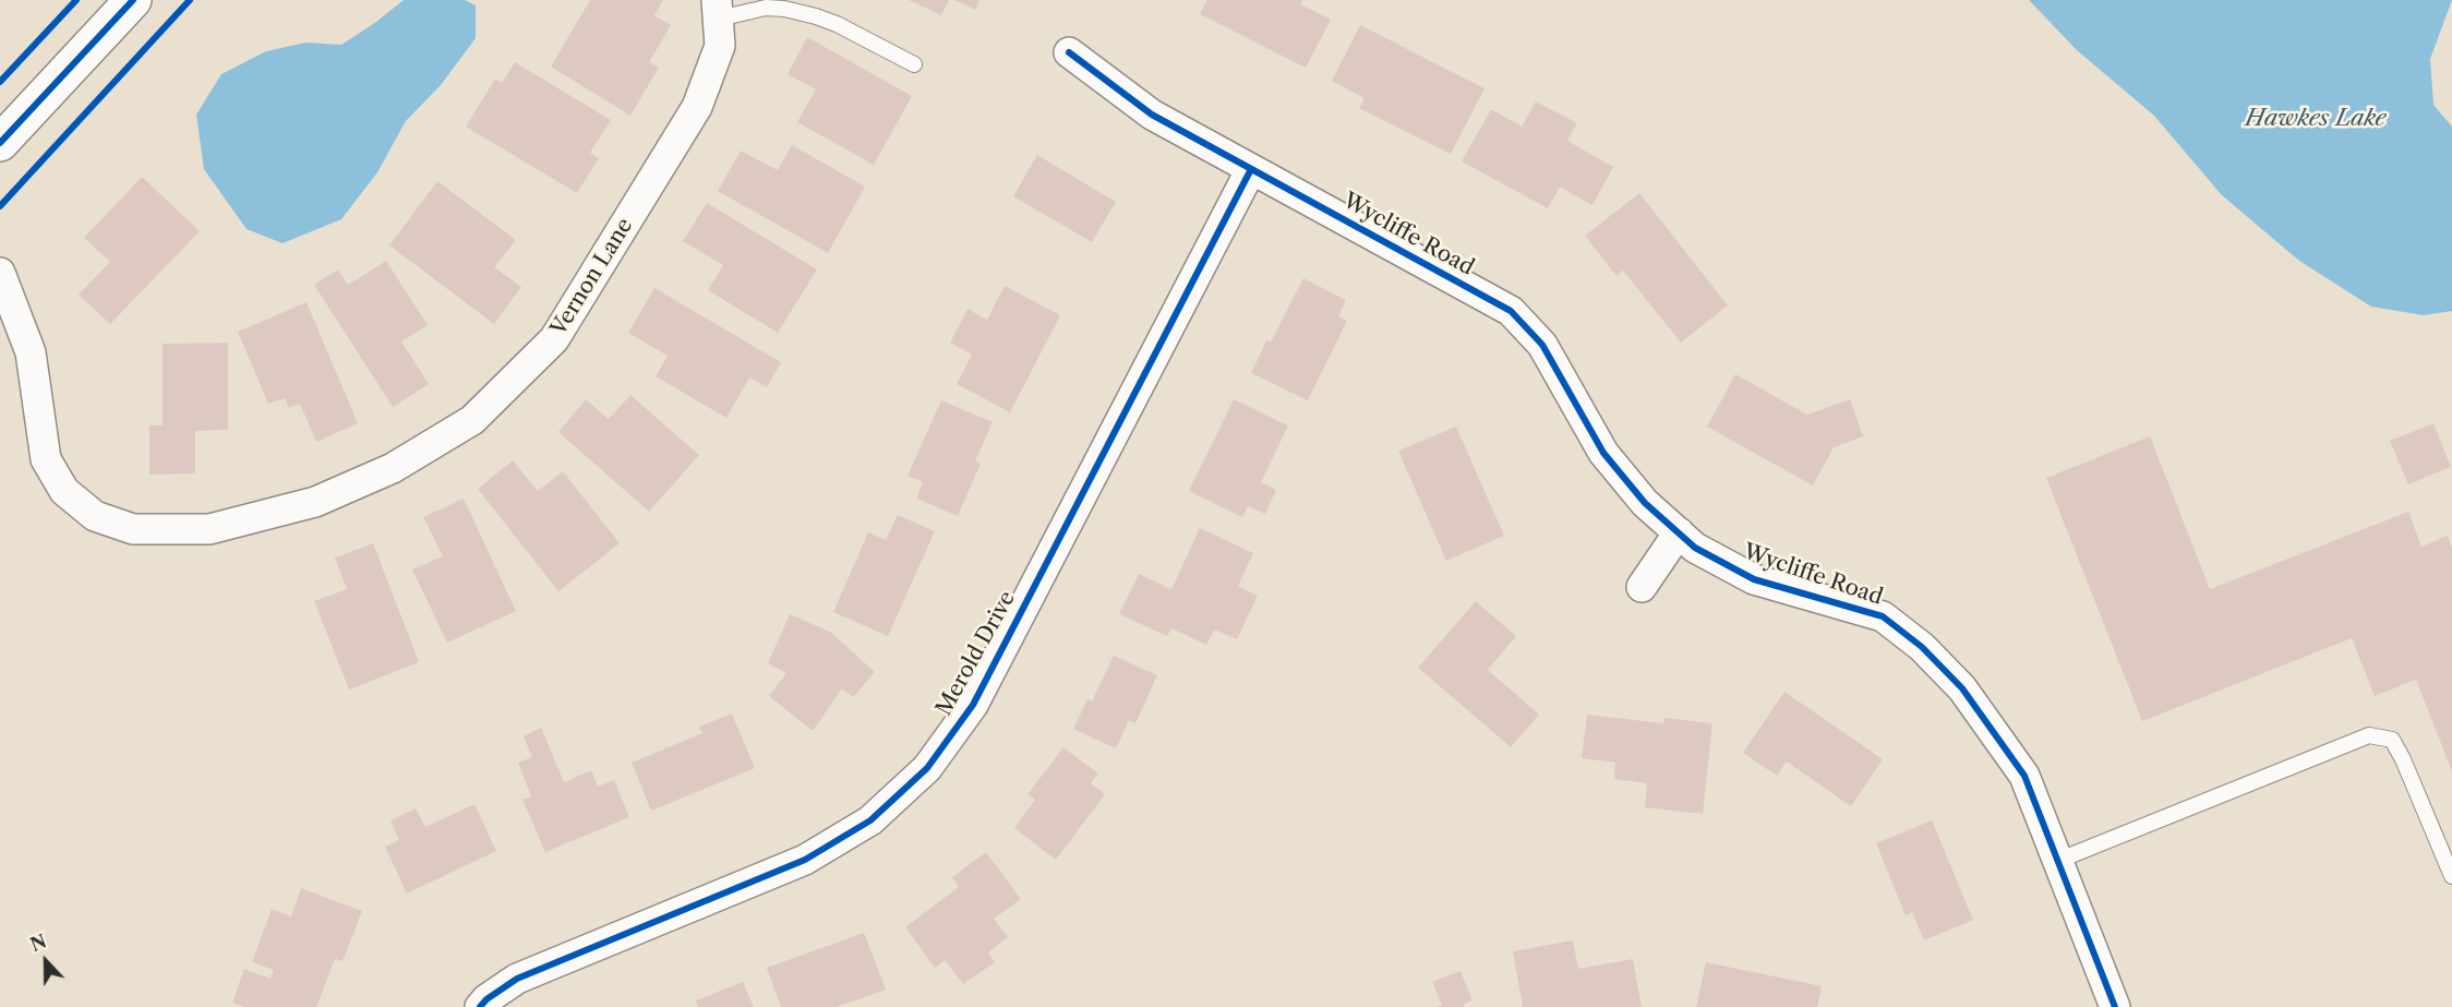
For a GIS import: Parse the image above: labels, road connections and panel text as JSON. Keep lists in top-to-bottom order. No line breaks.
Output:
{"streets":{"street":["Wycliffe Road","Vernon Lane","Merold Drive"]},"crossings":[["Wycliffe Road","Merold Drive"]],"water":["Hawkes Lake"],"north":"top"}
